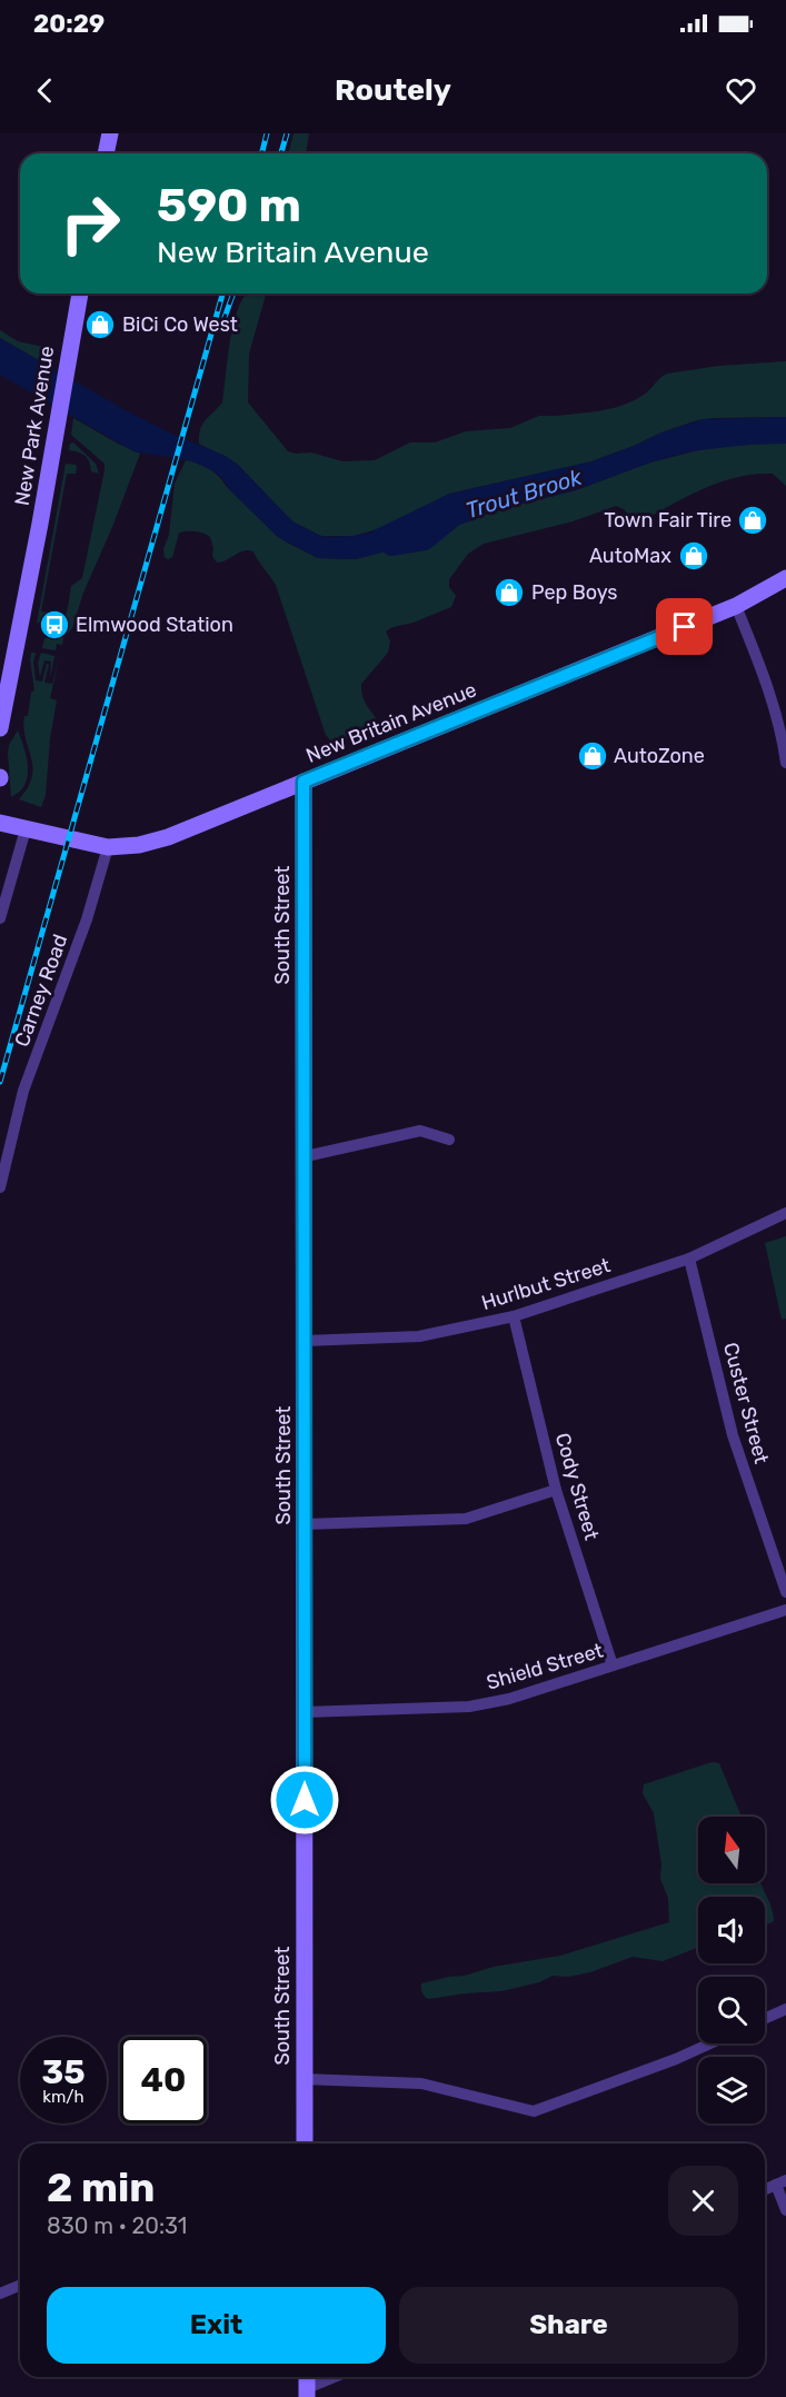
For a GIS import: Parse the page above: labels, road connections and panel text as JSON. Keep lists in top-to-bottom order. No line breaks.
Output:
{"streets":{"street":["New Park Avenue","New Britain Avenue","South Street","Carney Road","Hurlbut Street","Custer Street","Cody Street","Shield Street"]},"crossings":[["New Britain Avenue","South Street"],["New Britain Avenue","Carney Road"],["South Street","Hurlbut Street"],["South Street","Shield Street"],["Hurlbut Street","Custer Street"],["Hurlbut Street","Cody Street"],["Cody Street","Shield Street"]],"water":["Trout Brook"],"places":{"shop":["BiCi Co West","Town Fair Tire","AutoMax","Pep Boys","AutoZone"],"bus stop":["Elmwood Station"]},"north":"top","page":{"status":"20:29","header":"Routely","turn":["590 m","New Britain Avenue"],"speed":"35 km/h","limit":"40","heading":["2 min","830 m · 20:31"],"buttons":["Exit","Share"]}}
